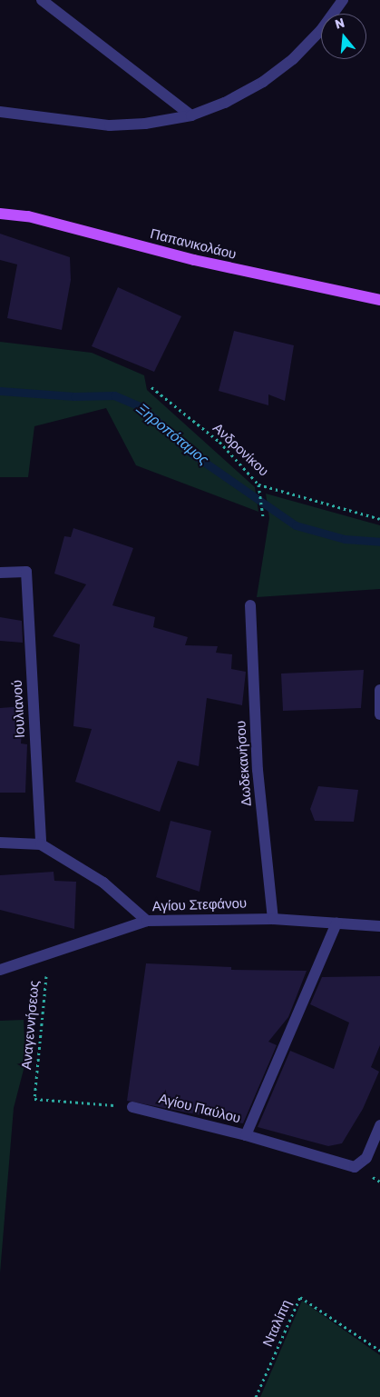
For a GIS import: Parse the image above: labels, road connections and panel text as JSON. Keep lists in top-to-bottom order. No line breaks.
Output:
{"streets":{"main road":["Παπανικολάου"],"street":["Ιουλιανού","Δωδεκανήσου","Αγίου Στεφάνου","Αγίου Παύλου"],"path":["Ανδρονίκου","Αναγεννήσεως","Νταλίπη"]},"crossings":[["Δωδεκανήσου","Αγίου Στεφάνου"],["Αγίου Στεφάνου","Αναγεννήσεως"],["Αναγεννήσεως","Αγίου Παύλου"]],"water":["Ξηροπόταμος"],"north":"top"}
